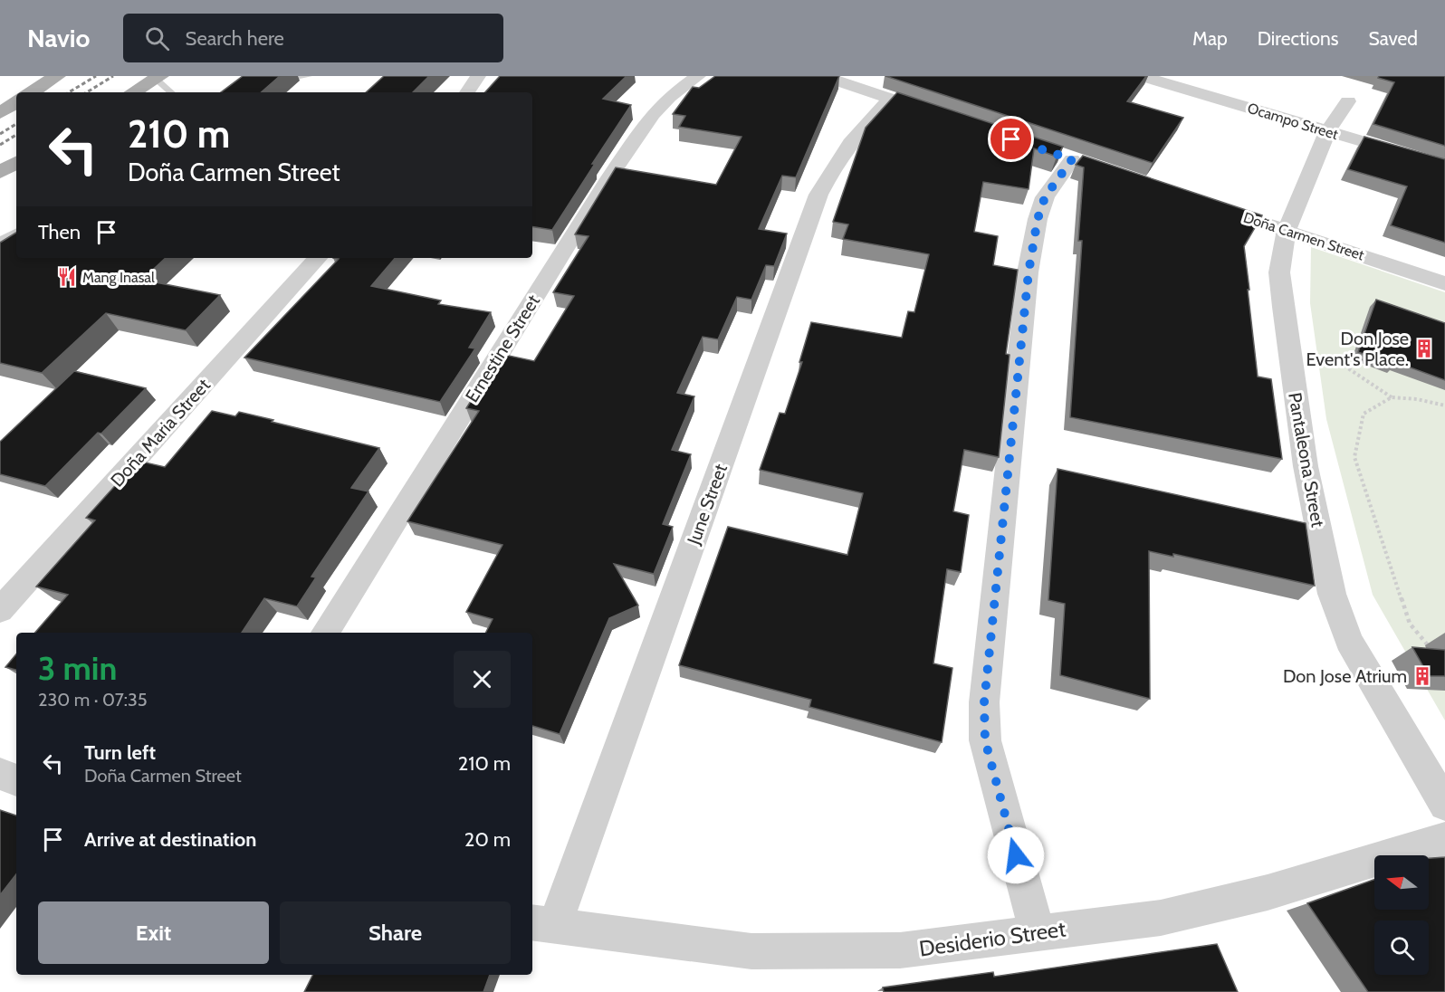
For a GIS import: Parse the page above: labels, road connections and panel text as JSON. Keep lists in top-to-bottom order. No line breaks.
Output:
{"streets":{"street":["Ocampo Street","Doña Carmen Street","Ernestine Street","Doña Maria Street","Pantaleona Street","June Street","Desiderio Street"]},"crossings":[["Ocampo Street","Pantaleona Street"],["Doña Carmen Street","Pantaleona Street"],["June Street","Desiderio Street"]],"places":{"restaurant":["Mang Inasal"],"building":["Don Jose Event's Place.","Don Jose Atrium"]},"north":"left","page":{"header":"Navio","search":"Search here","nav":["Map","Directions","Saved"],"turn":["210 m","Doña Carmen Street"],"then":"Then","heading":["3 min","230 m · 07:35"],"list":[{"name":"Turn left","note":"Doña Carmen Street","value":"210 m"},{"name":"Arrive at destination","value":"20 m"}],"buttons":["Exit","Share"]}}
